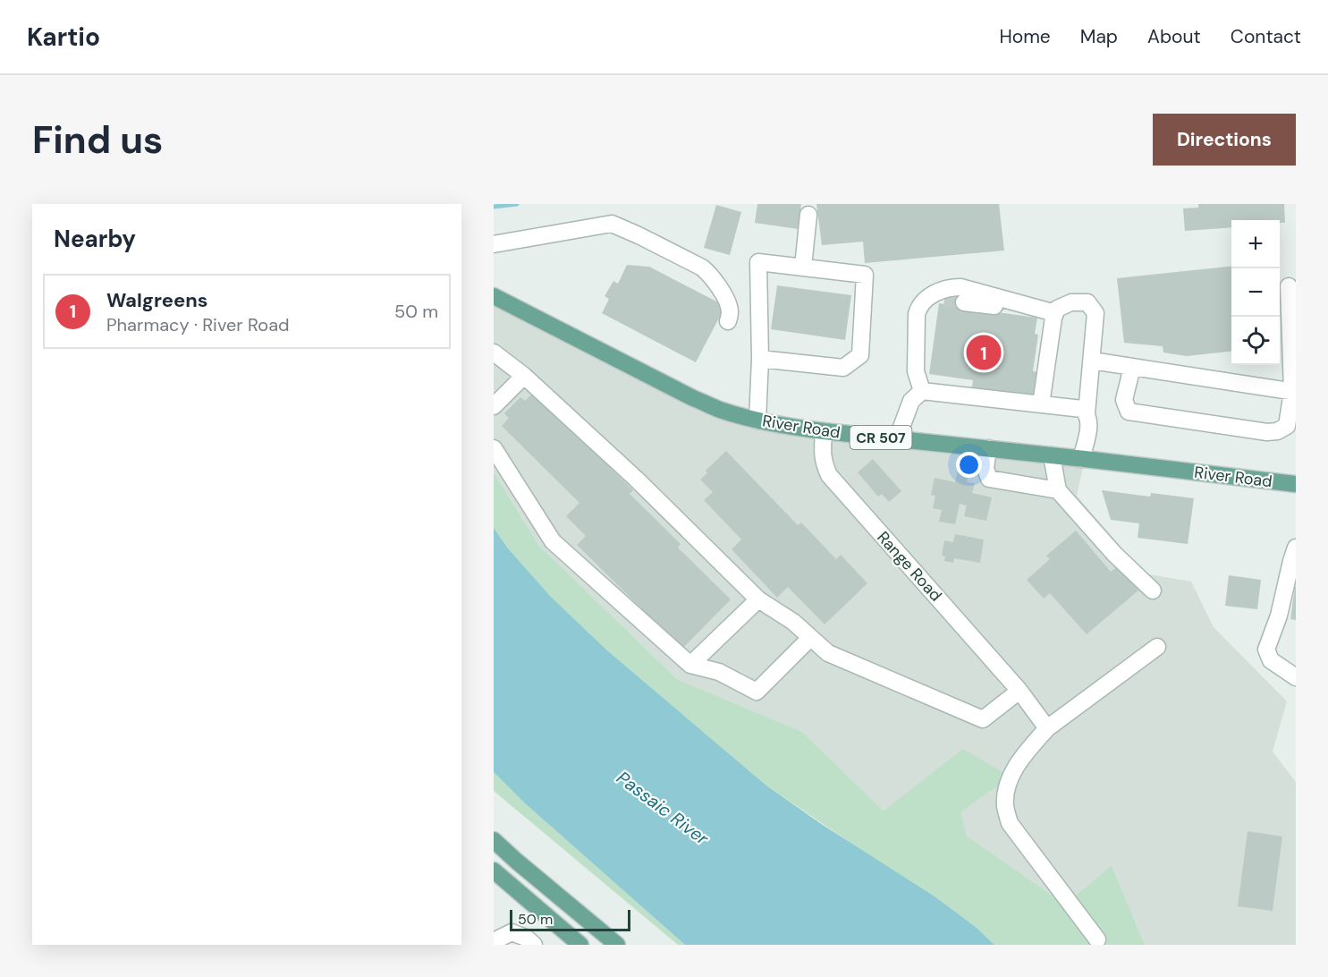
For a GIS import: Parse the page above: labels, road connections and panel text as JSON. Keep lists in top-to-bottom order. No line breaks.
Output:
{"streets":{"main road":["River Road","CR 507"],"street":["Range Road"]},"crossings":[["River Road","Range Road"]],"water":["Passaic River"],"scale_bar":"50 m","page":{"header":"Kartio","nav":["Home","Map","About","Contact"],"buttons":"Directions","title":"Find us","heading":"Nearby","map_buttons":["+","−"],"list":[{"mark":"1","name":"Walgreens","note":"Pharmacy · River Road","value":"50 m"}],"pins":"1","scale":"50 m"}}
